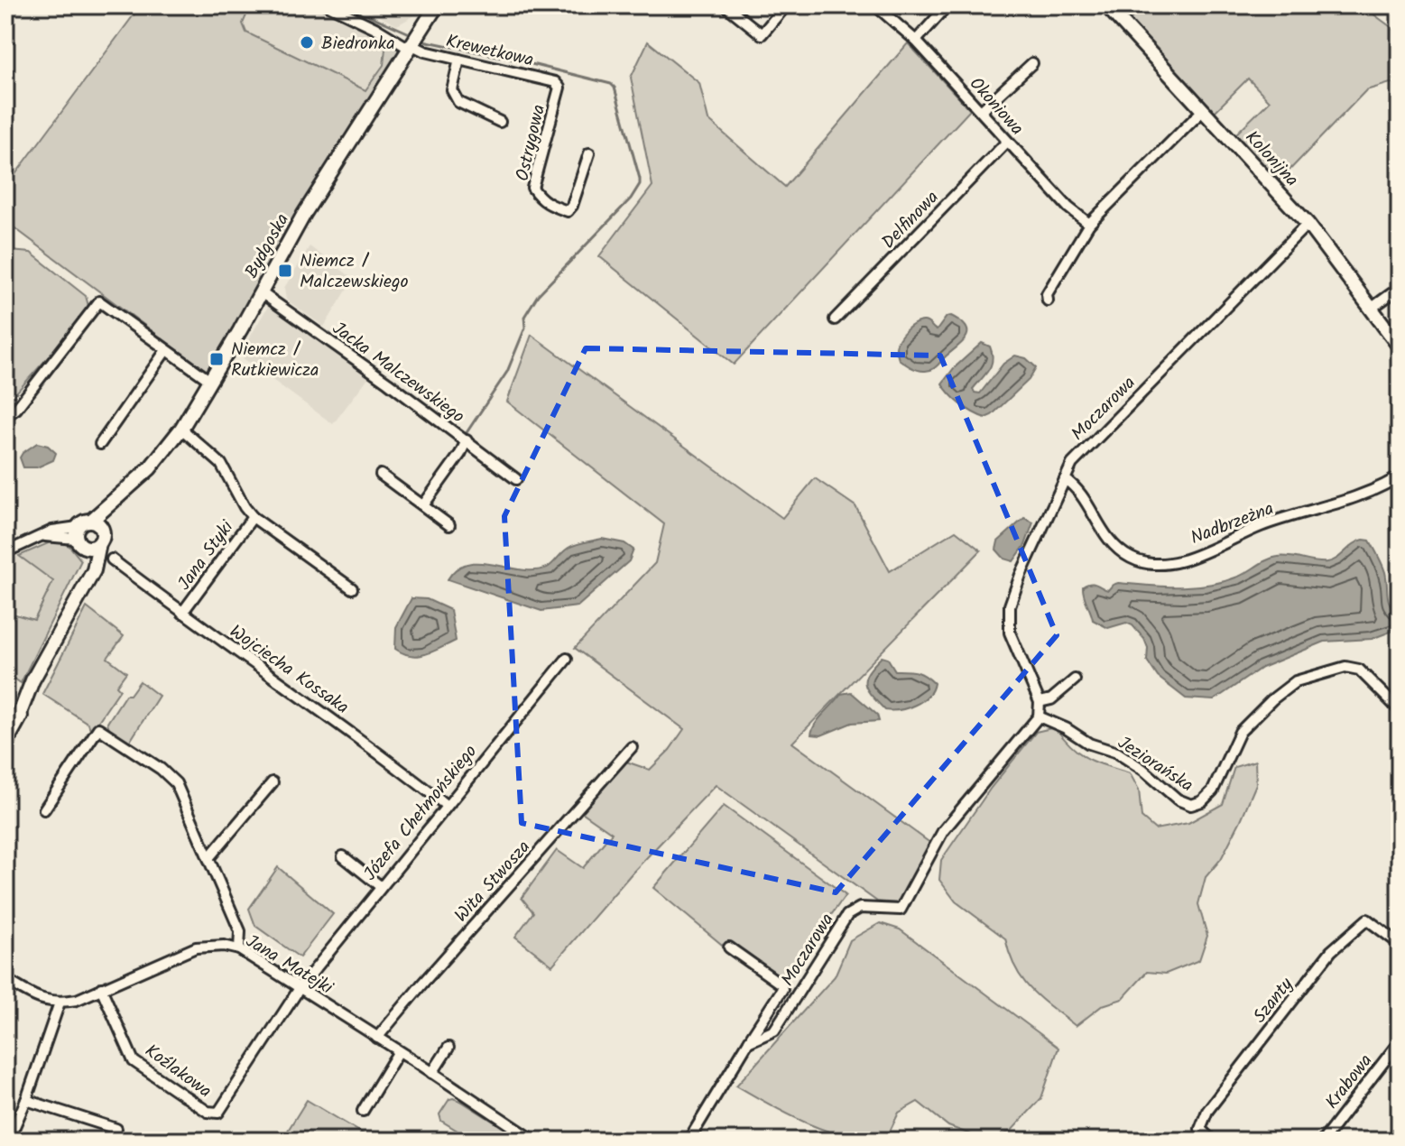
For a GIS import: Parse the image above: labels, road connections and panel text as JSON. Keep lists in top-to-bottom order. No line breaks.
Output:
{"streets":{"street":["Krewetkowa","Okoniowa","Ostrygowa","Kolonijna","Delfinowa","Bydgoska","Jacka Malczewskiego","Moczarowa","Nadbrzeżna","Jana Styki","Wojciecha Kossaka","Jeziorańska","Józefa Chełmońskiego","Wita Stwosza","Jana Matejki","Szanty","Koźlakowa","Krabowa"]},"crossings":[["Krewetkowa","Ostrygowa"],["Krewetkowa","Bydgoska"],["Okoniowa","Delfinowa"],["Kolonijna","Moczarowa"],["Bydgoska","Jacka Malczewskiego"],["Moczarowa","Nadbrzeżna"],["Moczarowa","Jeziorańska"],["Jana Styki","Wojciecha Kossaka"],["Wojciecha Kossaka","Józefa Chełmońskiego"],["Józefa Chełmońskiego","Jana Matejki"],["Józefa Chełmońskiego","Koźlakowa"],["Wita Stwosza","Jana Matejki"],["Jana Matejki","Koźlakowa"]],"places":{"other":["Biedronka"],"transit":["Niemcz / Malczewskiego","Niemcz / Rutkiewicza"]}}
